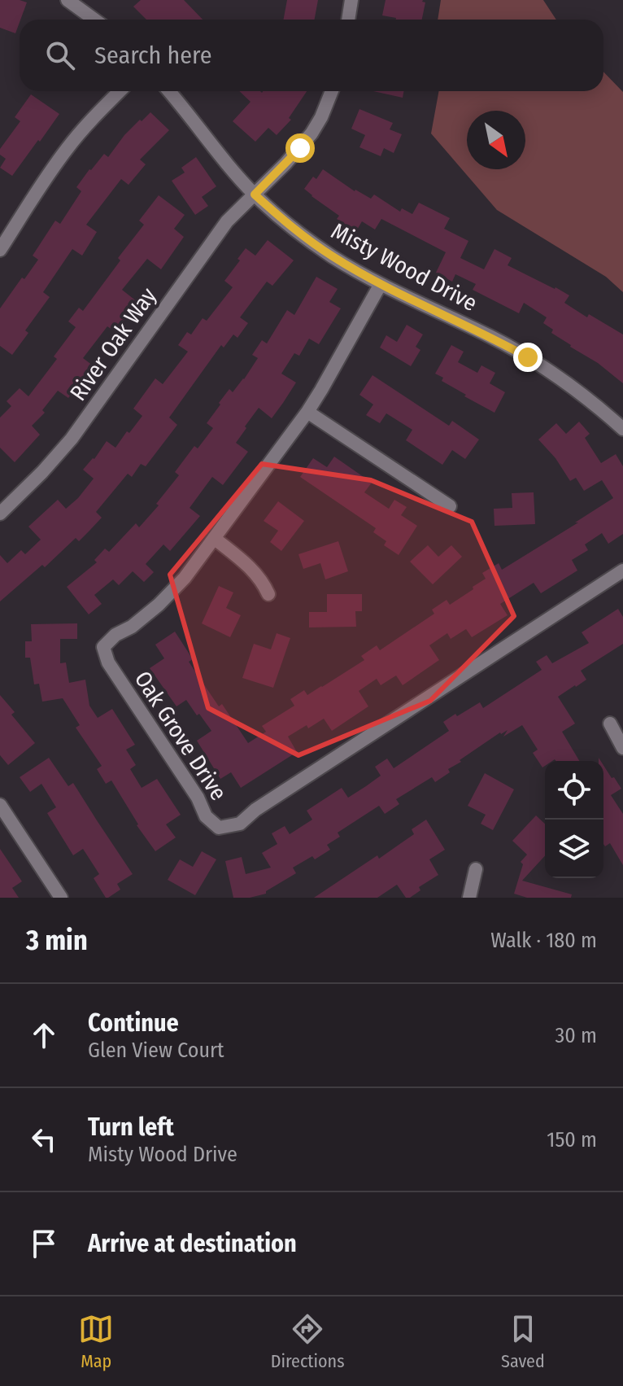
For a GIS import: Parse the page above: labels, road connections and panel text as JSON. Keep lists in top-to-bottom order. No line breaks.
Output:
{"streets":{"street":["Misty Wood Drive","River Oak Way","Oak Grove Drive"]},"crossings":[["Misty Wood Drive","River Oak Way"],["Misty Wood Drive","Oak Grove Drive"]],"north":"bottom right","page":{"search":"Search here","heading":["3 min","Walk · 180 m"],"list":[["Continue","Glen View Court","30 m"],["Turn left","Misty Wood Drive","150 m"],"Arrive at destination"],"nav":["Map","Directions","Saved"]}}
